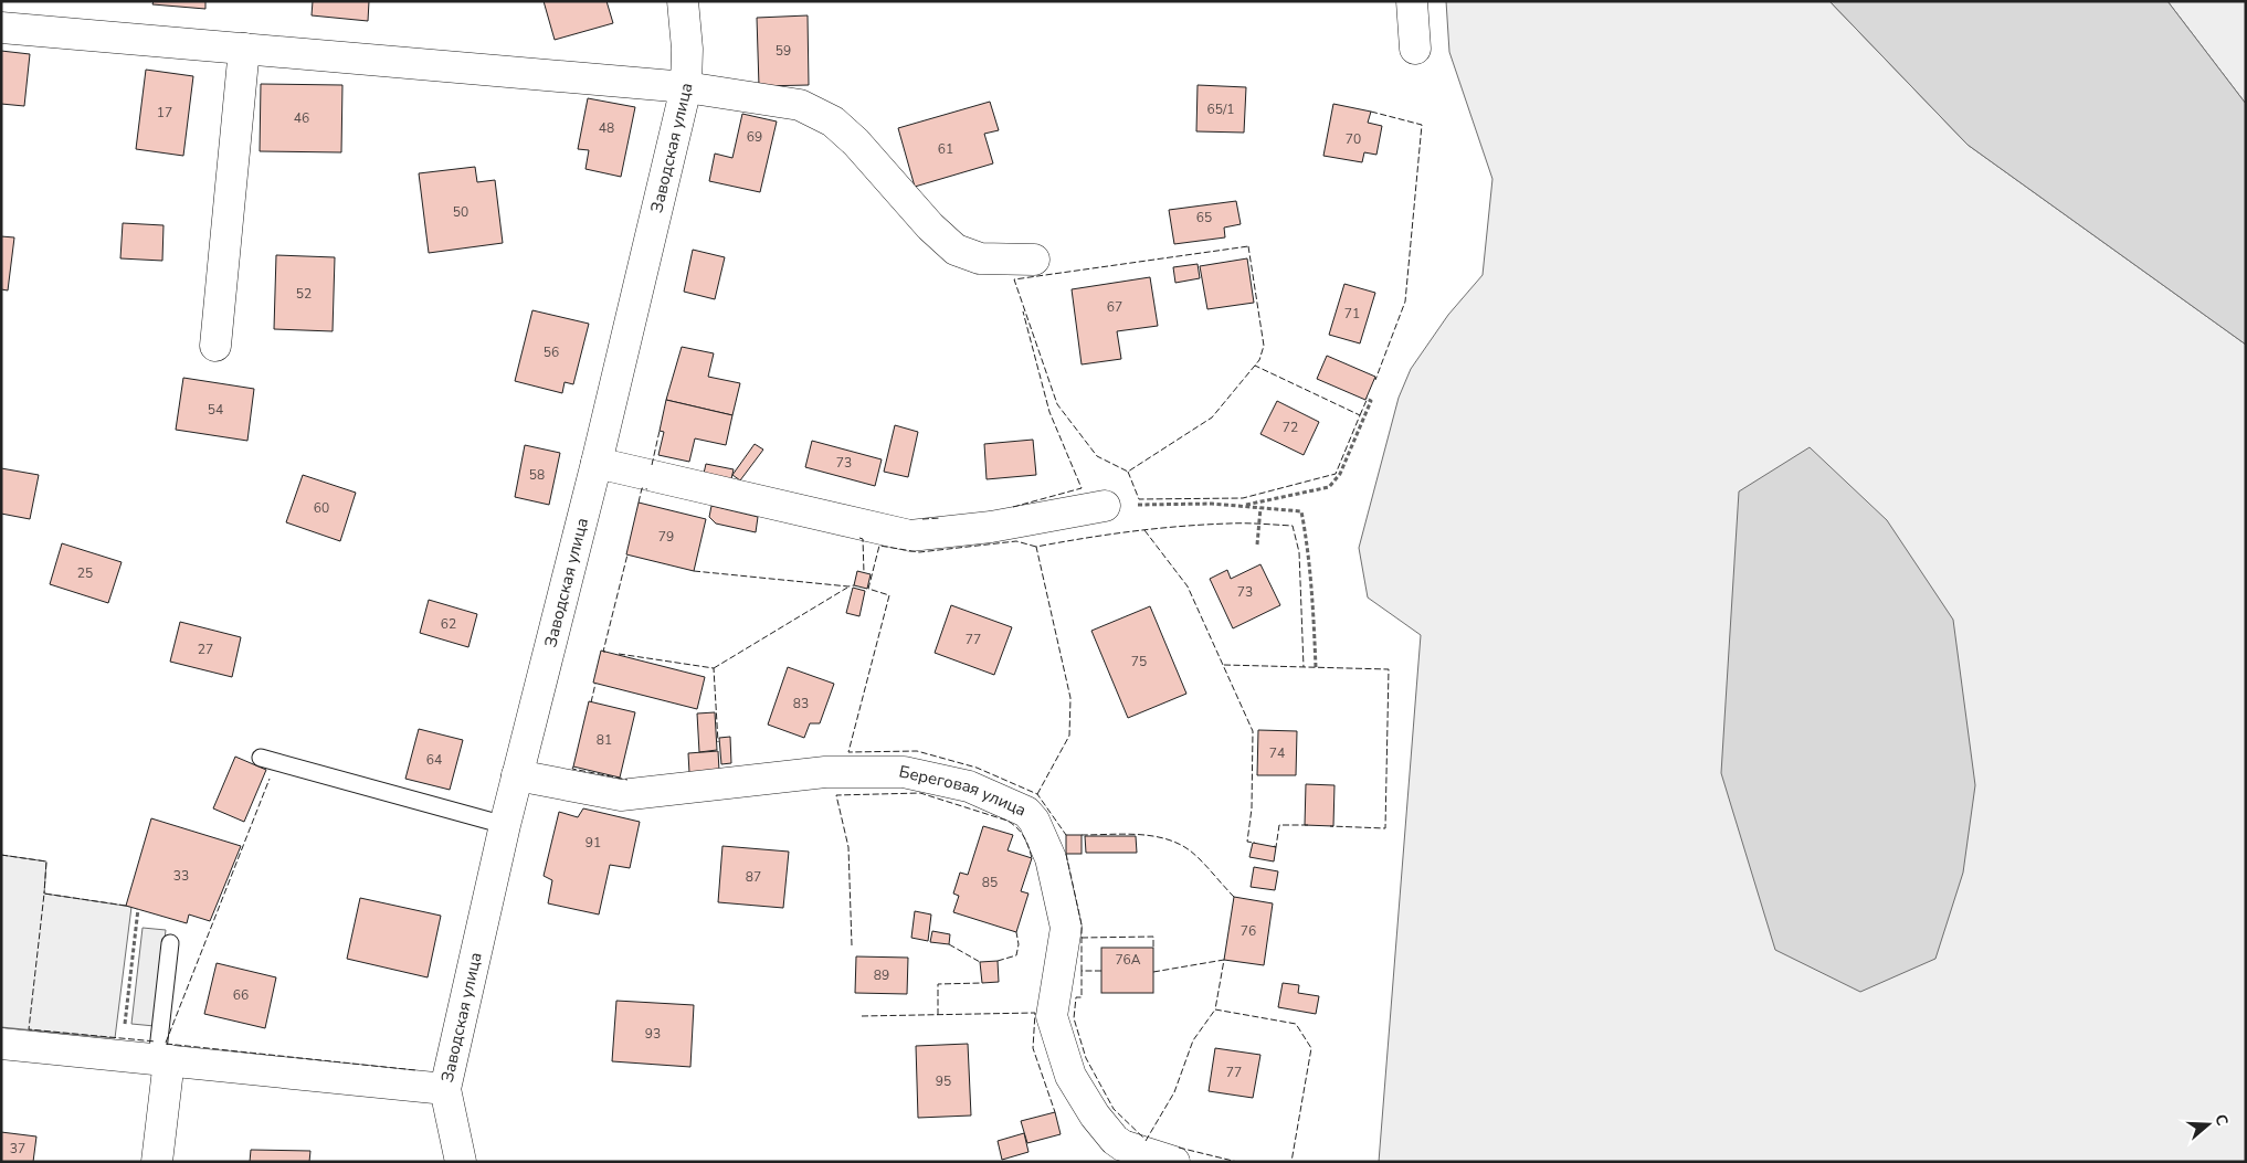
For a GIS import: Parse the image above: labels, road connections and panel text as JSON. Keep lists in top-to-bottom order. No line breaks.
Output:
{"streets":{"street":["Заводская улица","Береговая улица"]},"crossings":[["Заводская улица","Береговая улица"]],"house_numbers":["59","65/1","17","46","48","69","70","61","50","65","52","67","71","56","54","72","73","58","60","79","25","73","62","77","27","75","83","81","74","64","91","33","87","85","76","76А","89","66","93","77","95","37"],"north":"right"}
